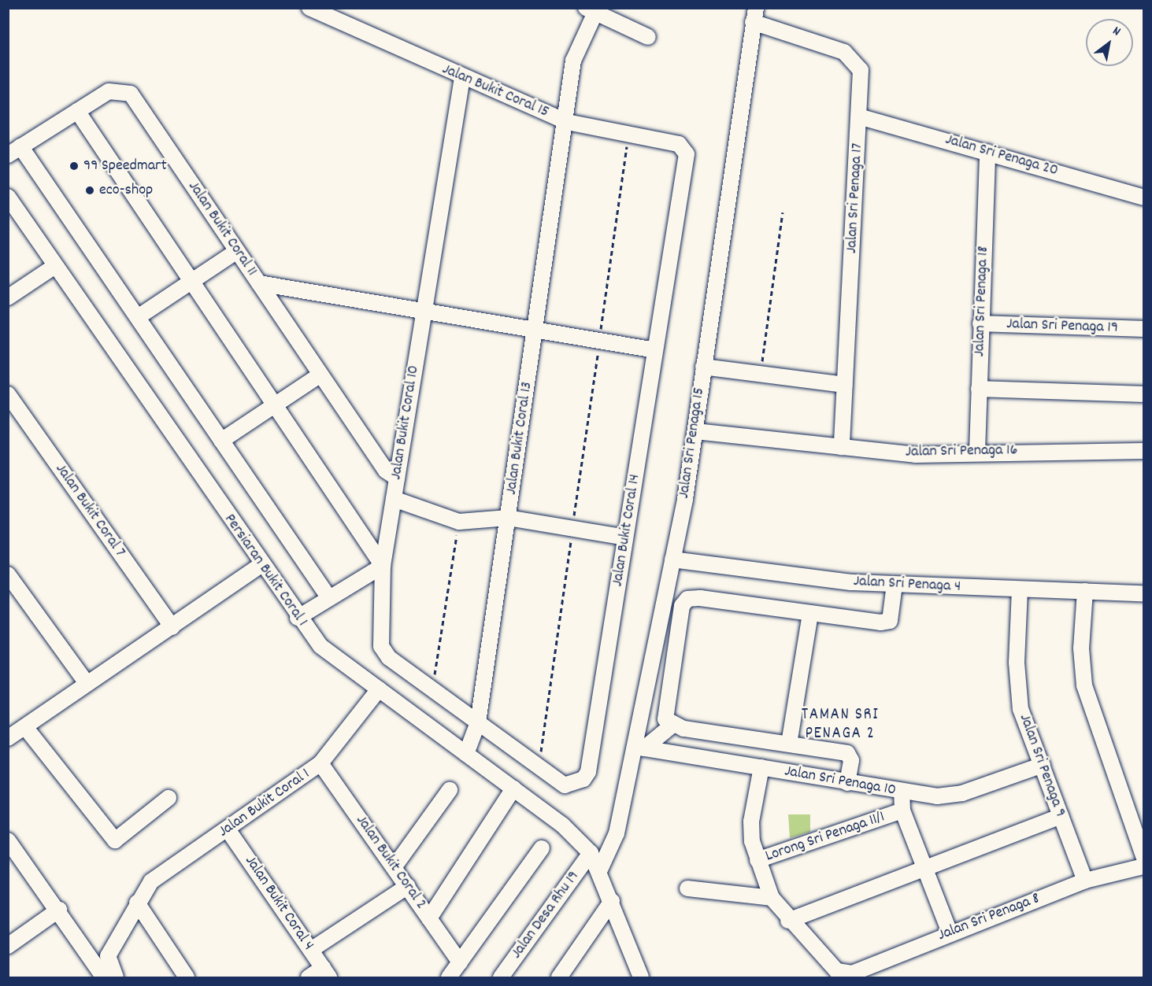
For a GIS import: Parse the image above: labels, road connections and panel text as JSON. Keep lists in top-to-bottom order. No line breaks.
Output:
{"streets":{"street":["Jalan Bukit Coral 15","Jalan Sri Penaga 20","Jalan Sri Penaga 17","Jalan Bukit Coral 11","Jalan Sri Penaga 18","Jalan Sri Penaga 19","Jalan Bukit Coral 10","Jalan Bukit Coral 13","Jalan Sri Penaga 15","Jalan Sri Penaga 16","Jalan Bukit Coral 7","Jalan Bukit Coral 14","Persiaran Bukit Coral 1","Jalan Sri Penaga 4","Jalan Sri Penaga 9","Jalan Sri Penaga 10","Jalan Bukit Coral 1","Lorong Sri Penaga 11/1","Jalan Bukit Coral 2","Jalan Bukit Coral 4","Jalan Desa Rhu 19","Jalan Sri Penaga 8"]},"crossings":[["Jalan Bukit Coral 15","Jalan Bukit Coral 10"],["Jalan Bukit Coral 15","Jalan Bukit Coral 13"],["Jalan Bukit Coral 15","Jalan Bukit Coral 14"],["Jalan Sri Penaga 20","Jalan Sri Penaga 17"],["Jalan Sri Penaga 20","Jalan Sri Penaga 18"],["Jalan Sri Penaga 17","Jalan Sri Penaga 15"],["Jalan Sri Penaga 17","Jalan Sri Penaga 16"],["Jalan Bukit Coral 11","Jalan Bukit Coral 10"],["Jalan Sri Penaga 18","Jalan Sri Penaga 19"],["Jalan Sri Penaga 18","Jalan Sri Penaga 16"],["Jalan Bukit Coral 10","Jalan Bukit Coral 13"],["Jalan Bukit Coral 10","Jalan Bukit Coral 14"],["Jalan Bukit Coral 13","Jalan Bukit Coral 14"],["Jalan Bukit Coral 13","Persiaran Bukit Coral 1"],["Jalan Sri Penaga 15","Jalan Sri Penaga 16"],["Jalan Sri Penaga 15","Persiaran Bukit Coral 1"],["Jalan Sri Penaga 15","Jalan Sri Penaga 4"],["Jalan Sri Penaga 15","Jalan Sri Penaga 10"],["Persiaran Bukit Coral 1","Jalan Bukit Coral 1"],["Persiaran Bukit Coral 1","Jalan Desa Rhu 19"],["Jalan Sri Penaga 4","Jalan Sri Penaga 9"],["Jalan Sri Penaga 9","Jalan Sri Penaga 10"],["Jalan Sri Penaga 9","Jalan Sri Penaga 8"],["Jalan Sri Penaga 10","Lorong Sri Penaga 11/1"],["Jalan Bukit Coral 1","Jalan Bukit Coral 2"],["Jalan Bukit Coral 1","Jalan Bukit Coral 4"]],"districts":["TAMAN SRI PENAGA 2"],"places":["99 Speedmart","eco-shop"],"north":"top right"}
